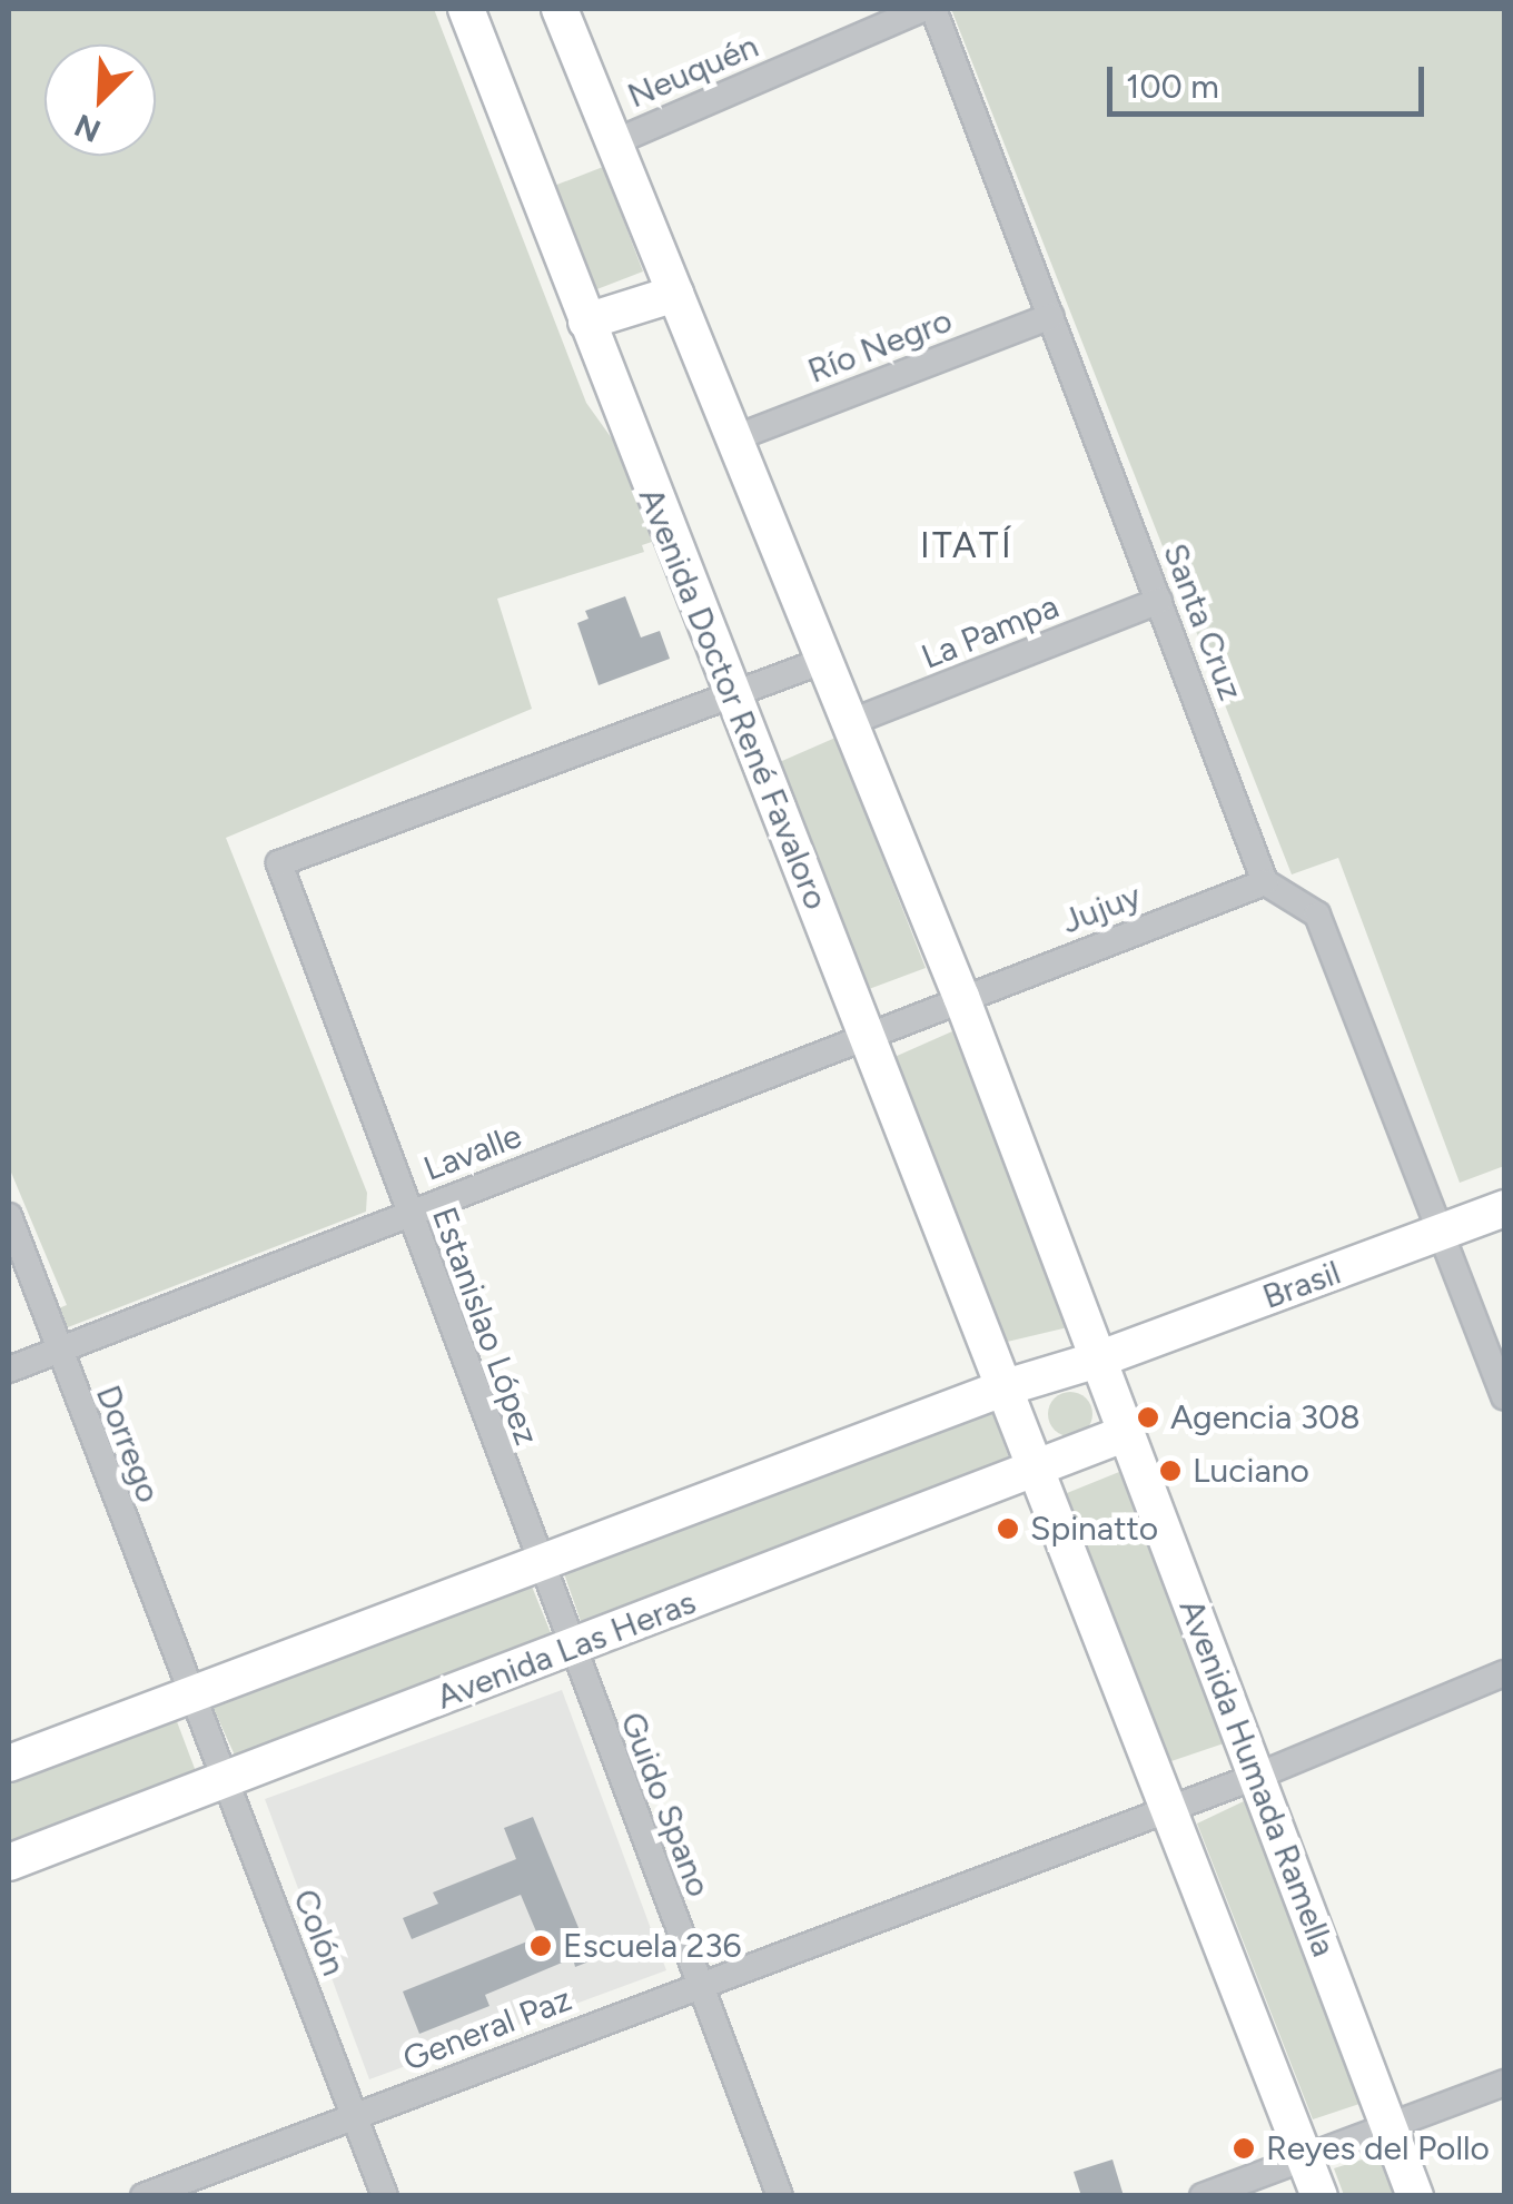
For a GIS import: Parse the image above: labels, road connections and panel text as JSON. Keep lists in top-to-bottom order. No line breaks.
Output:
{"streets":{"main road":["Avenida Doctor René Favaloro","Brasil","Avenida Las Heras","Avenida Humada Ramella"],"street":["Neuquén","Río Negro","Santa Cruz","La Pampa","Jujuy","Lavalle","Estanislao López","Dorrego","Guido Spano","Colón","General Paz"]},"crossings":[["Río Negro","Santa Cruz"],["Santa Cruz","La Pampa"],["Santa Cruz","Jujuy"],["Avenida Doctor René Favaloro","Lavalle"],["Avenida Doctor René Favaloro","Estanislao López"],["Jujuy","Lavalle"],["Lavalle","Estanislao López"],["Lavalle","Dorrego"],["Brasil","Avenida Humada Ramella"],["Estanislao López","Guido Spano"],["Dorrego","Colón"],["Avenida Las Heras","Avenida Humada Ramella"],["Avenida Las Heras","Guido Spano"],["Avenida Las Heras","Colón"],["Avenida Humada Ramella","General Paz"],["Guido Spano","General Paz"],["Colón","General Paz"]],"districts":["ITATÍ"],"places":["Agencia 308","Luciano","Spinatto","Escuela 236","Reyes del Pollo"],"scale_bar":"100 m","north":"bottom left"}
